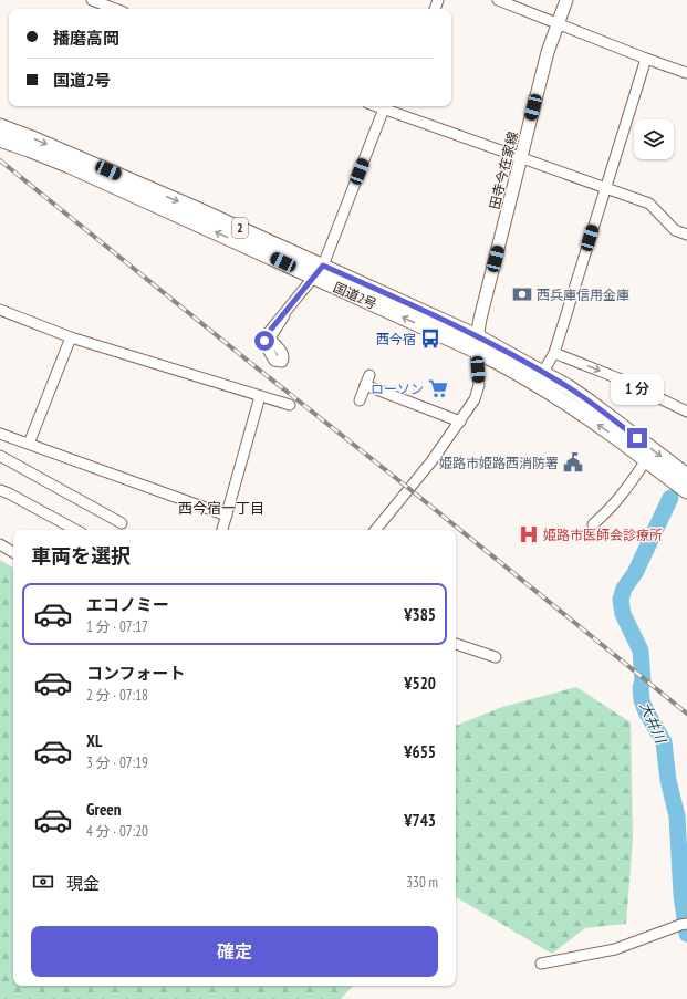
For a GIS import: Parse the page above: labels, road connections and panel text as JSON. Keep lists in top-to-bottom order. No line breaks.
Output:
{"streets":{"highway":["2","国道2号"],"main road":["田寺今在家線"]},"crossings":[["田寺今在家線","国道2号"]],"districts":["西今宿一丁目"],"water":["大井川"],"places":{"bank":["西兵庫信用金庫"],"bus stop":["西今宿"],"supermarket":["ローソン"],"public building":["姫路市姫路西消防署"],"hospital":["姫路市医師会診療所"]},"page":{"banner":["播磨高岡","国道2号"],"bubble":"1 分","heading":"車両を選択","list":[{"name":"エコノミー","note":"1 分 · 07:17","value":"¥385"},{"name":"コンフォート","note":"2 分 · 07:18","value":"¥520"},{"name":"XL","note":"3 分 · 07:19","value":"¥655"},{"name":"Green","note":"4 分 · 07:20","value":"¥743"}],"pay":["現金","330 m"],"buttons":"確定"}}
